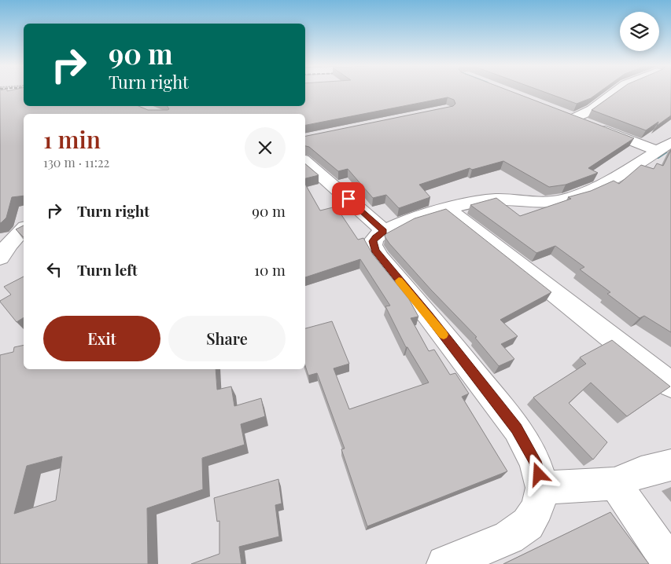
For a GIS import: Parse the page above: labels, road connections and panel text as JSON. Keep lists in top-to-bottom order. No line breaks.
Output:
{"page":{"turn":["90 m","Turn right"],"heading":["1 min","130 m · 11:22"],"list":[{"name":"Turn right","value":"90 m"},{"name":"Turn left","value":"10 m"}],"buttons":["Exit","Share"]}}
